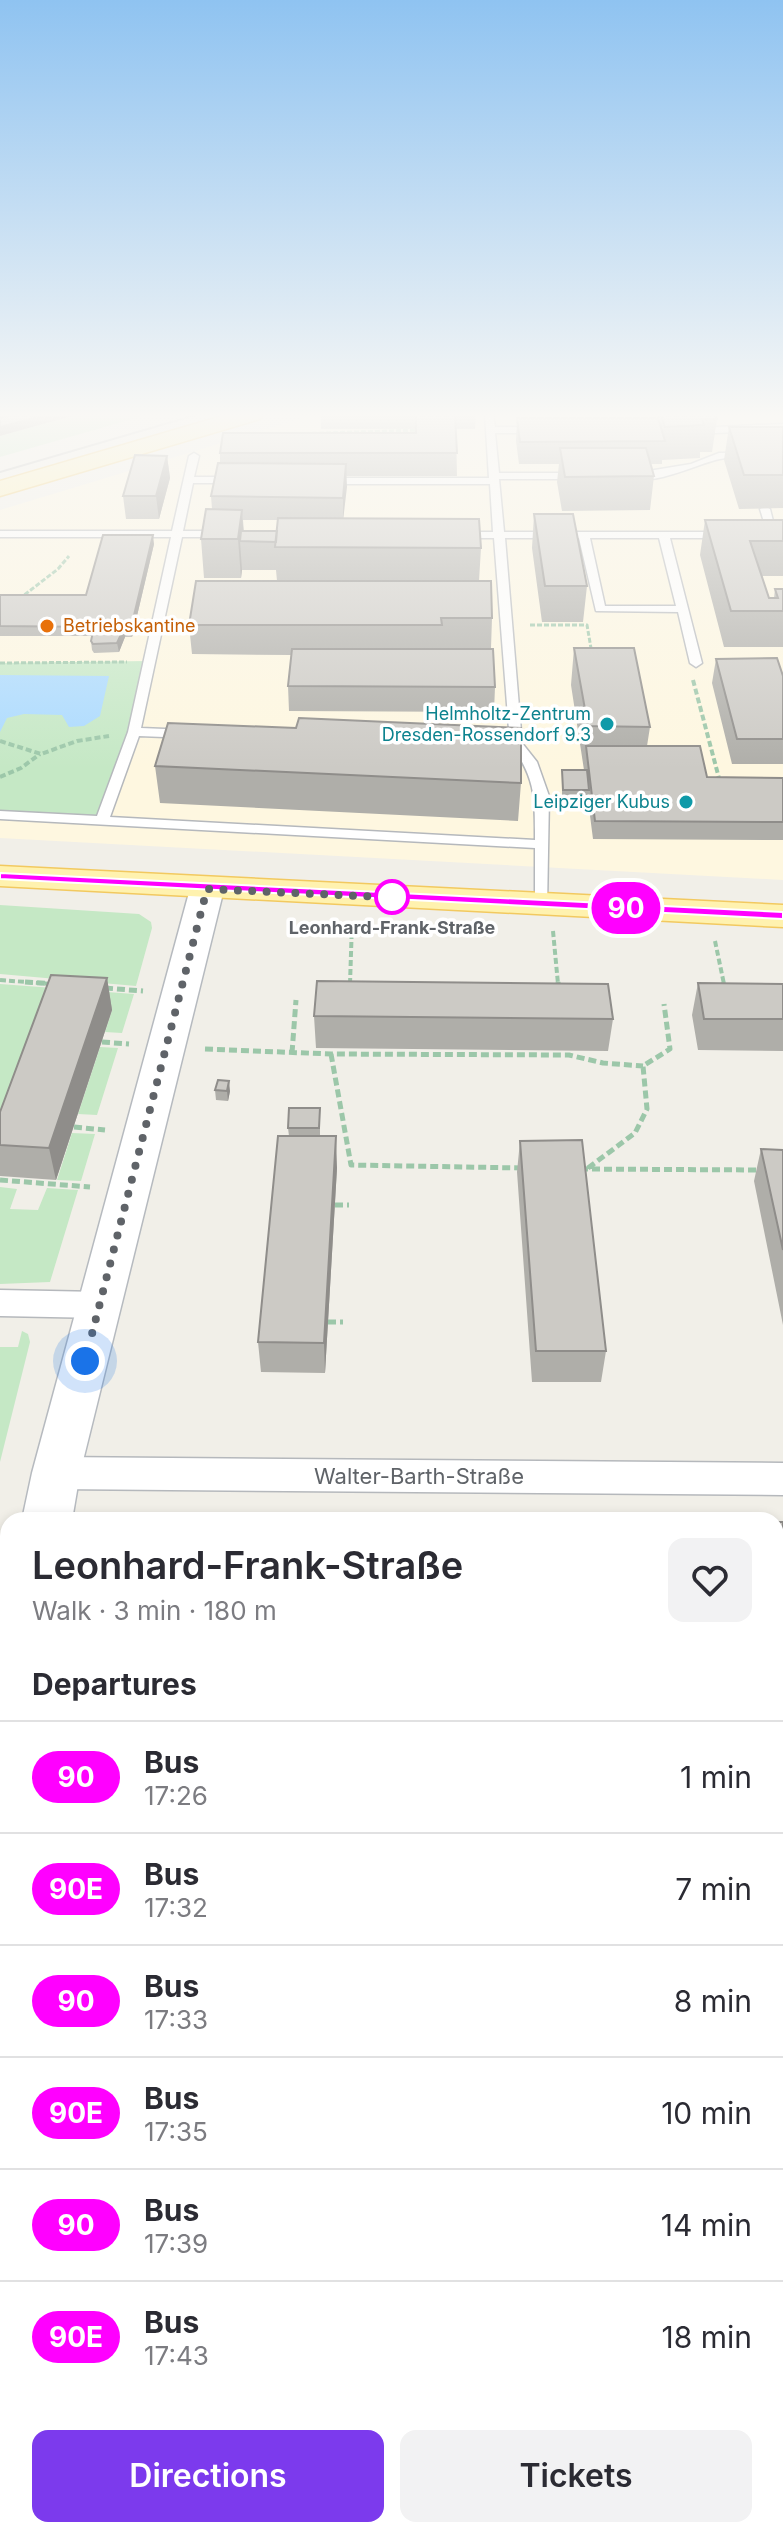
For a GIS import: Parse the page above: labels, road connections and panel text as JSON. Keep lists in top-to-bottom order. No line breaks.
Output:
{"streets":{"street":["Walter-Barth-Straße"]},"places":["Betriebskantine","Helmholtz-Zentrum Dresden-Rossendorf 9.3","Leipziger Kubus","Leonhard-Frank-Straße"],"lines":["bus line 90"],"page":{"on_map":"90","heading":[["Leonhard-Frank-Straße","Walk · 3 min · 180 m"],"Departures"],"list":[{"mark":"90","name":"Bus","note":"17:26","value":"1 min"},{"mark":"90E","name":"Bus","note":"17:32","value":"7 min"},{"mark":"90","name":"Bus","note":"17:33","value":"8 min"},{"mark":"90E","name":"Bus","note":"17:35","value":"10 min"},{"mark":"90","name":"Bus","note":"17:39","value":"14 min"},{"mark":"90E","name":"Bus","note":"17:43","value":"18 min"}],"buttons":["Directions","Tickets"]}}
